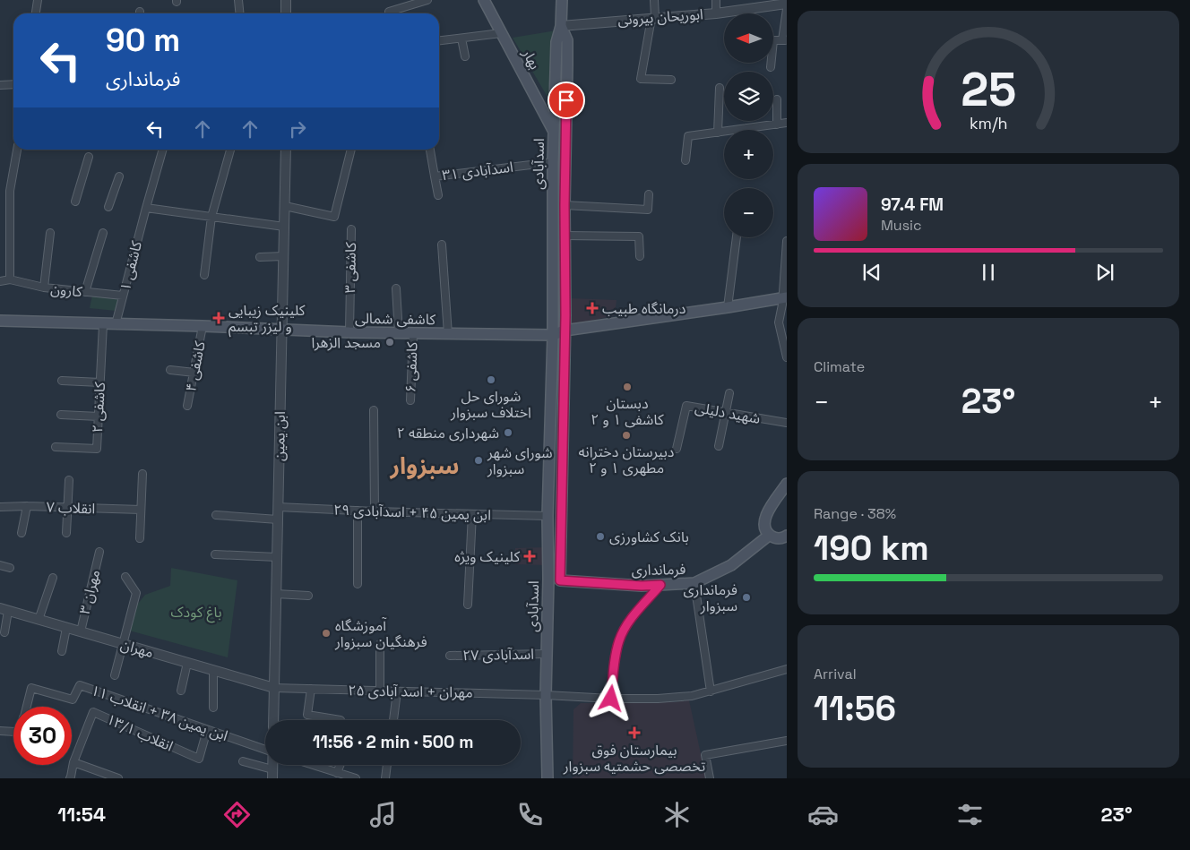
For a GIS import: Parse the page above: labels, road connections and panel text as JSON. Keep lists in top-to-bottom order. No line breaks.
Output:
{"streets":{"main road":["بهار","اسدآبادی","کاشفی شمالی","فرمانداری"],"street":["ابوریحان بیرونی","اسدآبادی ۳۱","کاشفی ۱","کاشفی ۳","کارون","کاشفی ۴","کاشفی ۶","کاشفی ۲","شهید دلیلی","ابن یمین","انقلاب ۷","ابن یمین ۴۵ + اسدآبادی ۲۹","مهران ۳","مهران","اسدآبادی ۲۷","مهران + اسد آبادی ۲۵","ابن یمین ۳۸ + انقلاب ۱۱","انقلاب ۱۳/۱"]},"crossings":[["ابوریحان بیرونی","اسدآبادی"],["بهار","اسدآبادی"],["اسدآبادی","اسدآبادی ۳۱"],["اسدآبادی","کاشفی شمالی"],["اسدآبادی","ابن یمین ۴۵ + اسدآبادی ۲۹"],["اسدآبادی","فرمانداری"],["اسدآبادی","اسدآبادی ۲۷"],["اسدآبادی","مهران + اسد آبادی ۲۵"],["کاشفی ۱","کارون"],["کاشفی ۱","کاشفی شمالی"],["کاشفی ۳","کاشفی شمالی"],["کاشفی شمالی","کاشفی ۴"],["کاشفی شمالی","کاشفی ۶"],["کاشفی شمالی","کاشفی ۲"],["کاشفی شمالی","ابن یمین"],["ابن یمین","ابن یمین ۴۵ + اسدآبادی ۲۹"],["ابن یمین","مهران"],["ابن یمین","مهران + اسد آبادی ۲۵"],["مهران ۳","مهران"],["مهران","مهران + اسد آبادی ۲۵"],["ابن یمین ۳۸ + انقلاب ۱۱","انقلاب ۱۳/۱"]],"districts":["سبزوار"],"parks":["باغ کودک"],"places":{"health":["درمانگاه طبیب","کلینیک زیبایی و لیزر تبسم","کلینیک ویژه","بیمارستان فوق تخصصی حشمتیه سبزوار"],"other":["مسجد الزهرا","شورای حل اختلاف سبزوار","دبستان کاشفی ۱ و ۲","شهرداری منطقه ۲","دبیرستان دخترانه مطهری ۱ و ۲","شورای شهر سبزوار","بانک کشاورزی","فرمانداری سبزوار","آموزشگاه فرهنگیان سبزوار"]},"north":"left","page":{"map_buttons":["+","−"],"turn":["90 m","فرمانداری"],"song":["97.4 FM","Music"],"tile":["Climate",["Range · 38%","190 km"],["Arrival","11:56"]],"heat":["−","23°","+"],"limit":"30","trip":"11:56 · 2 min · 500 m","tabs":["11:54","23°"],"gauge":["25","km/h"]}}
